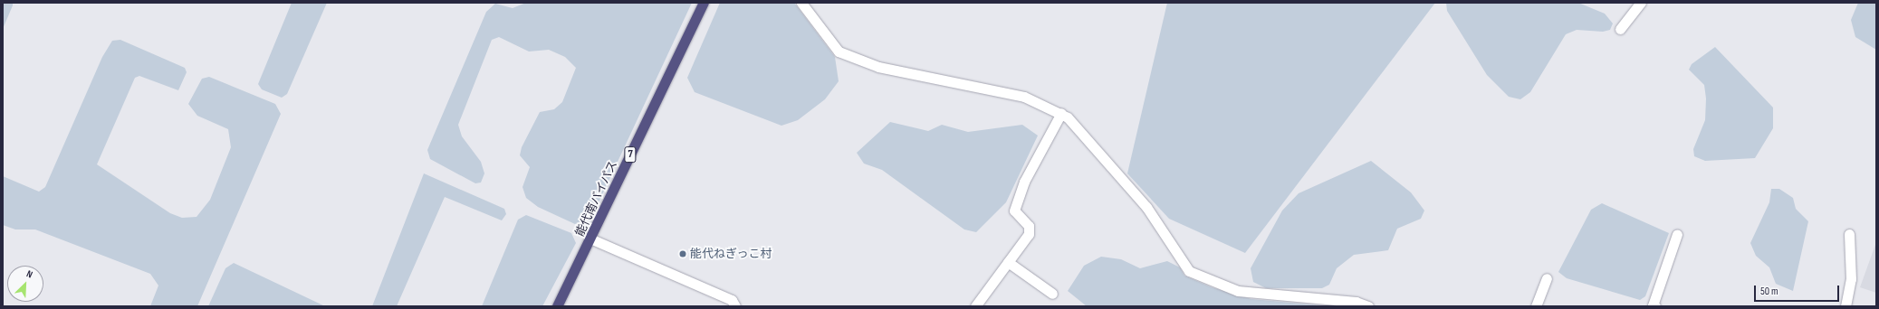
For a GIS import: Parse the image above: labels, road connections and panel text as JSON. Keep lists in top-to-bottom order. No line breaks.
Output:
{"streets":{"highway":["7","能代南バイパス"]},"places":["能代ねぎっこ村"],"scale_bar":"50 m","north":"top right"}
